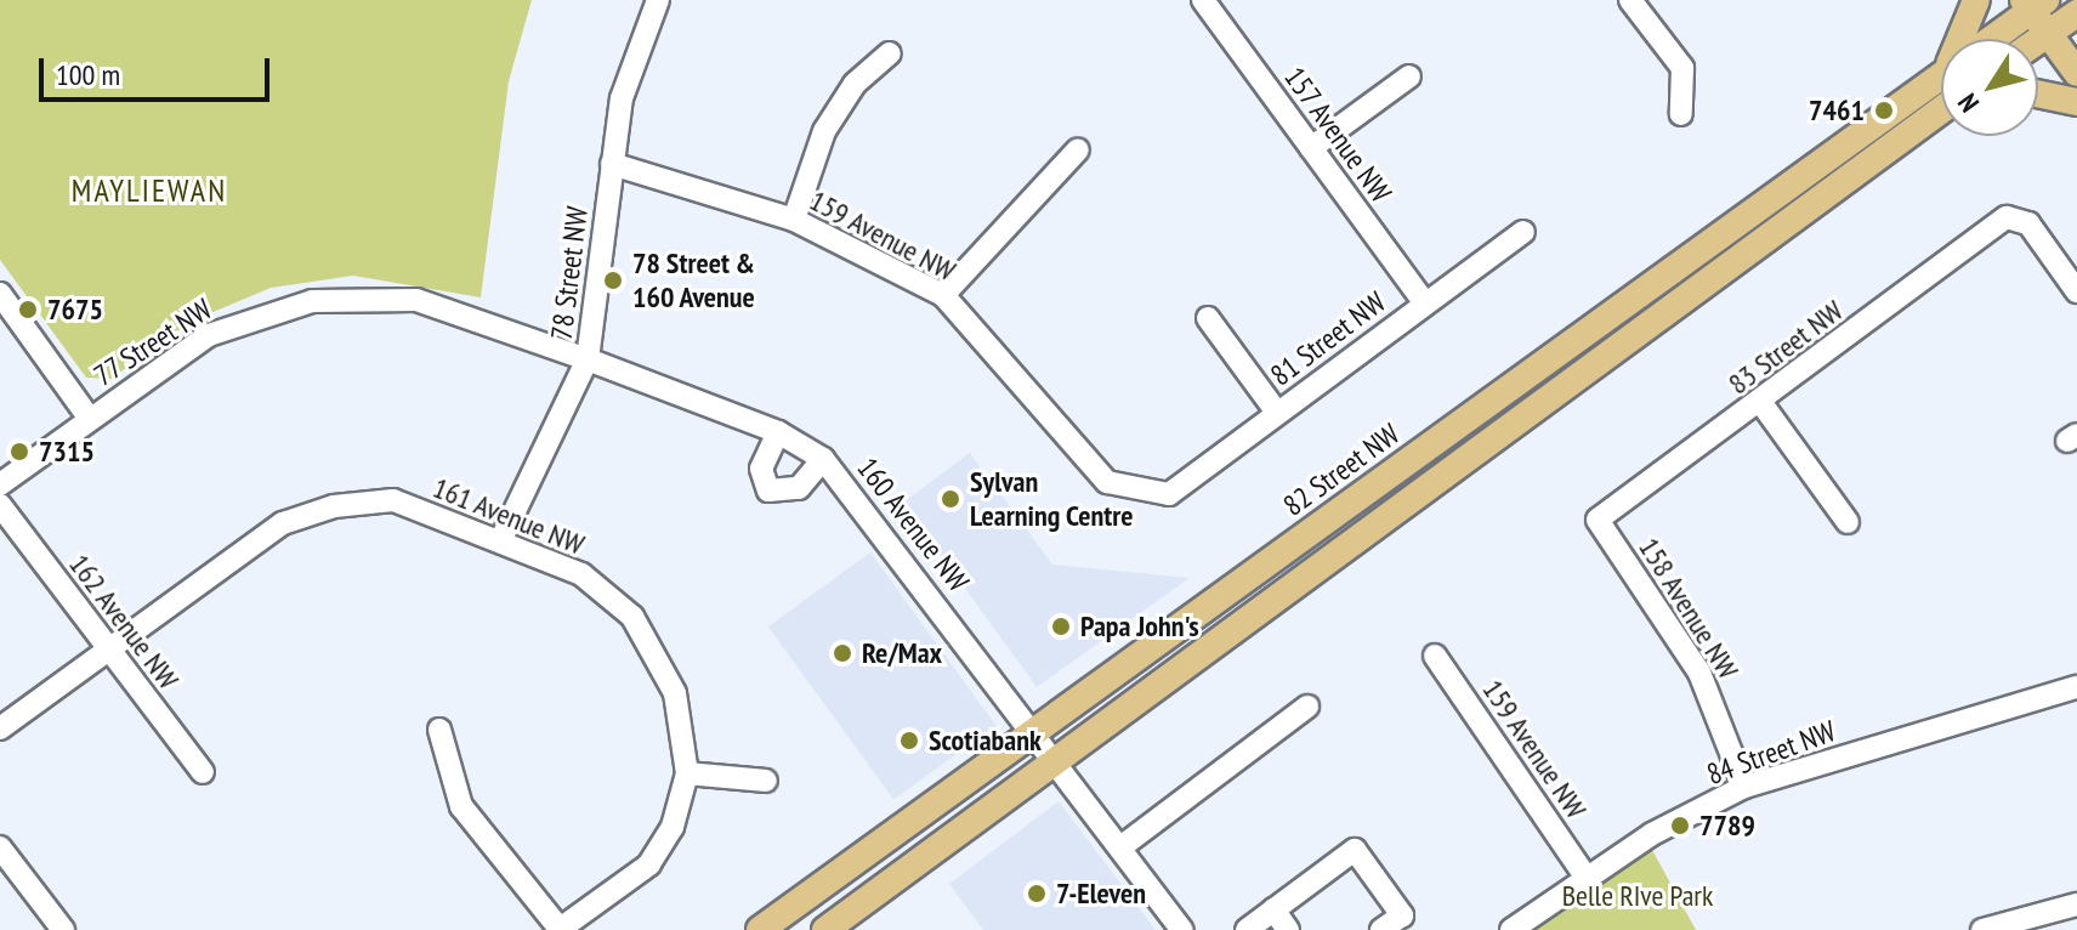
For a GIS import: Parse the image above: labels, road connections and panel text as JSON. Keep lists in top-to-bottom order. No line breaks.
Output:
{"streets":{"main road":["82 Street NW"],"street":["157 Avenue NW","159 Avenue NW","78 Street NW","81 Street NW","77 Street NW","83 Street NW","161 Avenue NW","160 Avenue NW","158 Avenue NW","162 Avenue NW","84 Street NW"]},"crossings":[["157 Avenue NW","81 Street NW"],["159 Avenue NW","78 Street NW"],["159 Avenue NW","81 Street NW"],["159 Avenue NW","84 Street NW"],["78 Street NW","161 Avenue NW"],["78 Street NW","160 Avenue NW"],["77 Street NW","160 Avenue NW"],["83 Street NW","158 Avenue NW"],["82 Street NW","160 Avenue NW"],["161 Avenue NW","162 Avenue NW"],["158 Avenue NW","84 Street NW"]],"districts":["MAYLIEWAN"],"parks":["Belle RIve Park"],"places":["7461","78 Street & 160 Avenue","7675","7315","Sylvan Learning Centre","Papa John's","Re/Max","Scotiabank","7789","7-Eleven"],"scale_bar":"100 m","north":"bottom left"}
